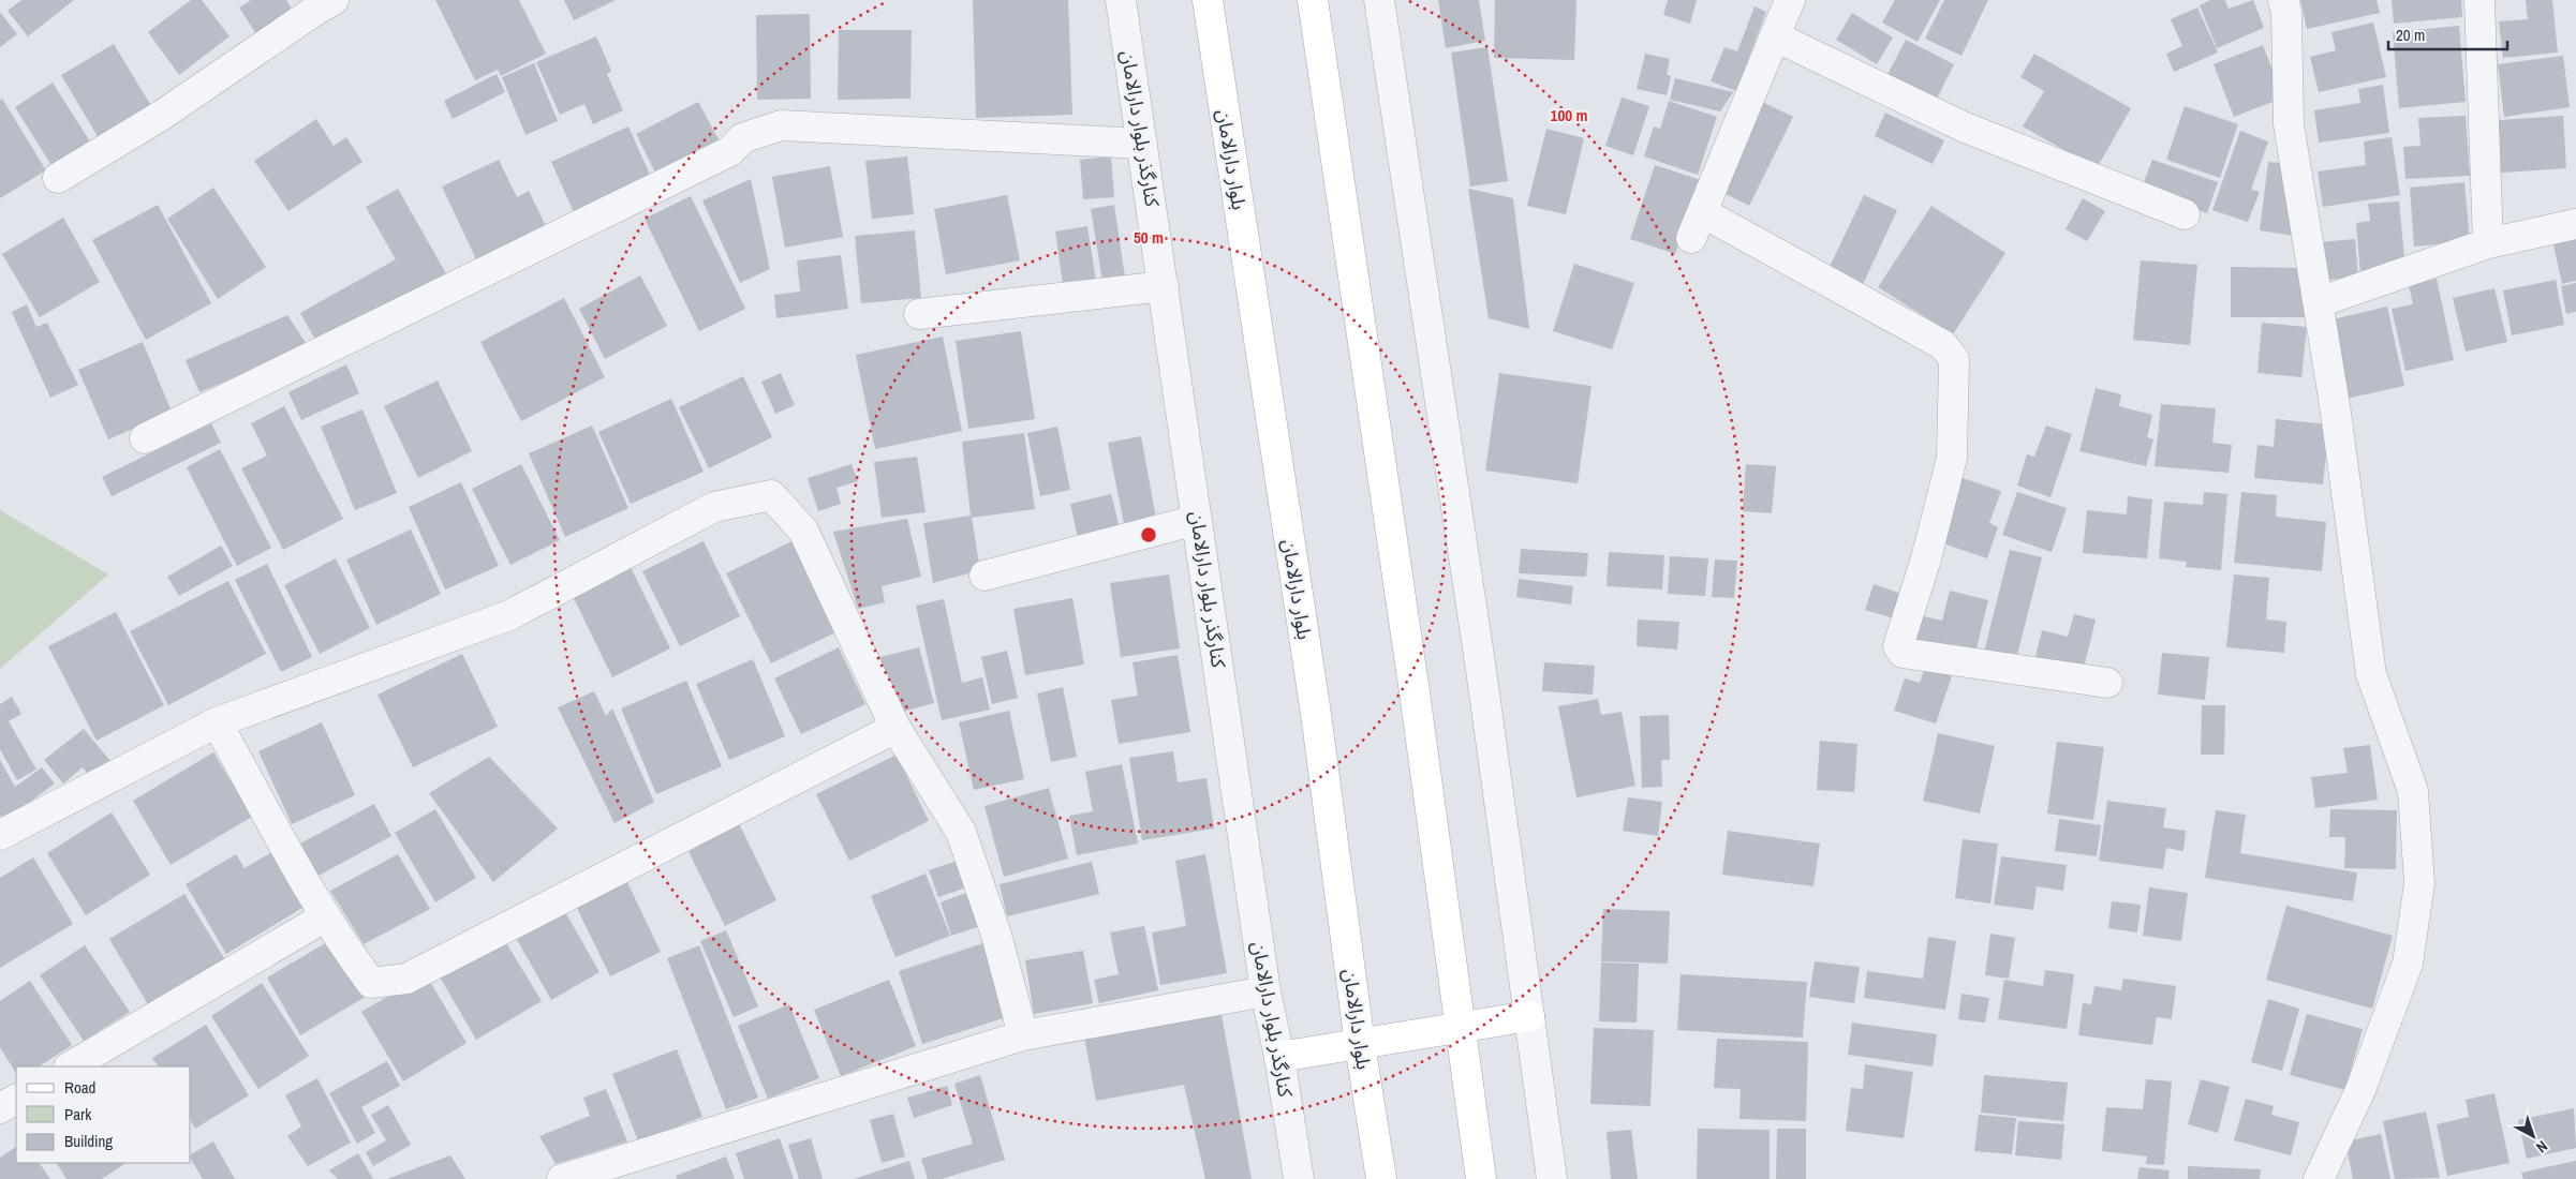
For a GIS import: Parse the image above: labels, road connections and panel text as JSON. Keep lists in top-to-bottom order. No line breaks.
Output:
{"streets":{"main road":["بلوار دارالامان"],"street":["کنارگذر بلوار دارالامان"]},"legend":["Road","Park","Building"],"scale_bar":"20 m","north":"bottom right","rings":["100 m","50 m"]}
